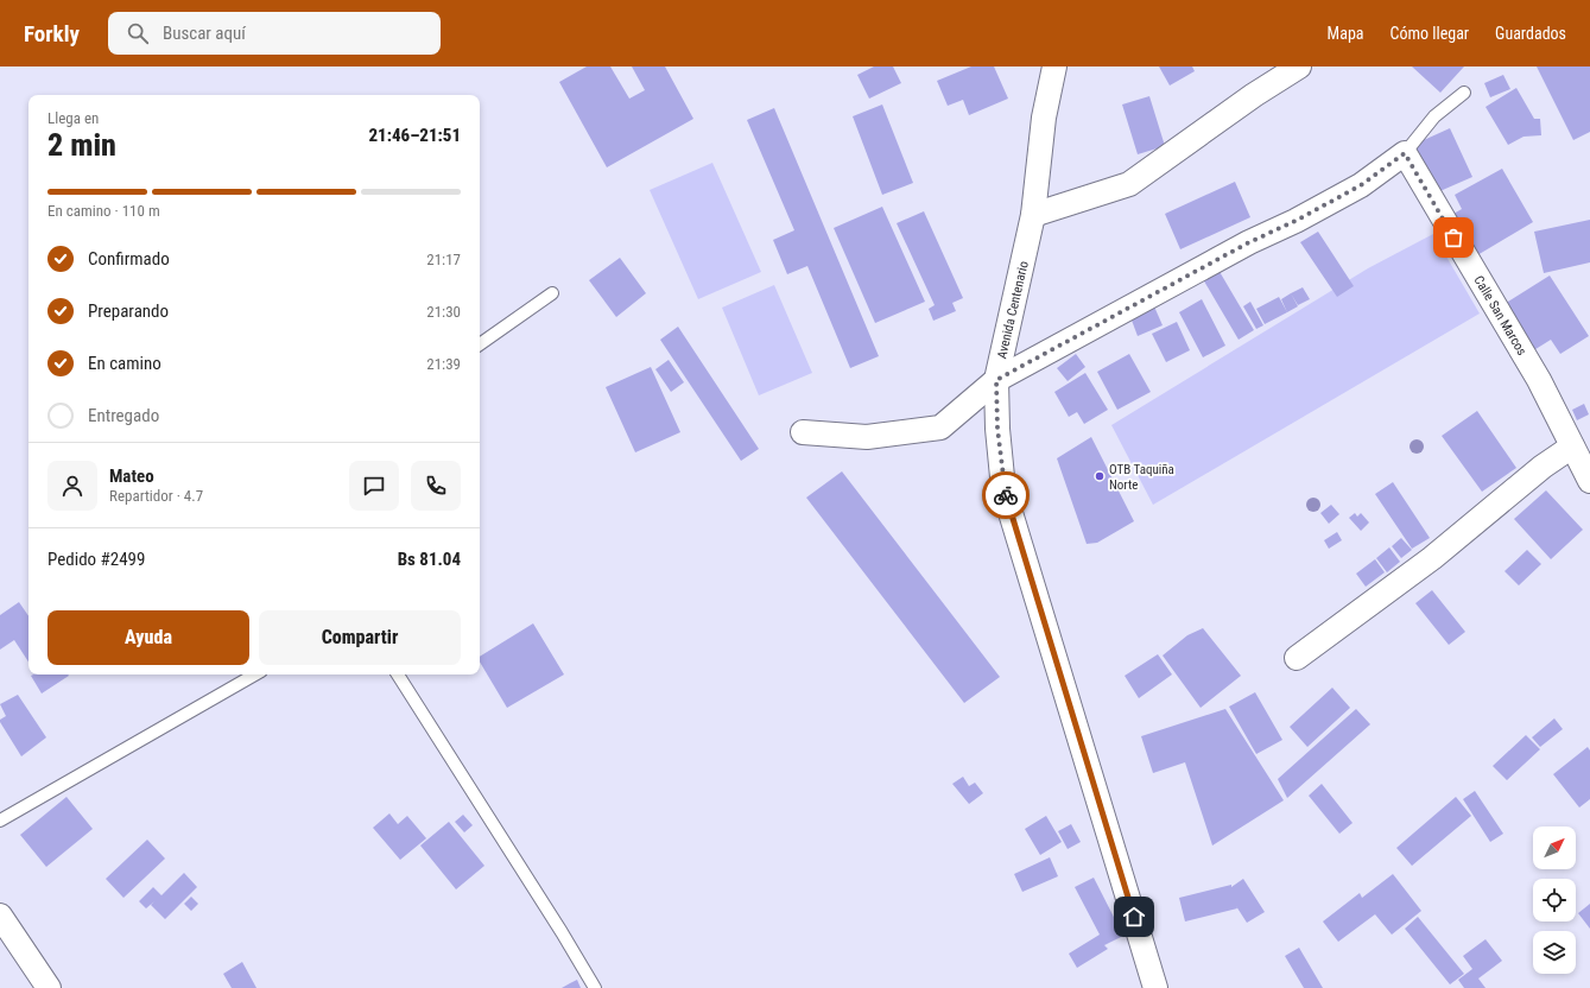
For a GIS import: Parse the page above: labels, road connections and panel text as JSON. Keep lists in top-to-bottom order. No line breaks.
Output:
{"streets":{"street":["Avenida Centenario","Calle San Marcos"]},"places":["OTB Taquiña Norte"],"north":"top right","page":{"header":"Forkly","search":"Buscar aquí","nav":["Mapa","Cómo llegar","Guardados"],"heading":["2 min","Llega en","21:46–21:51"],"panel":["Mateo","Repartidor · 4.7","Pedido #2499","Bs 81.04"],"bar":"En camino · 110 m","list":[["Confirmado","21:17"],["Preparando","21:30"],["En camino","21:39"],"Entregado"],"buttons":["Ayuda","Compartir"]}}
